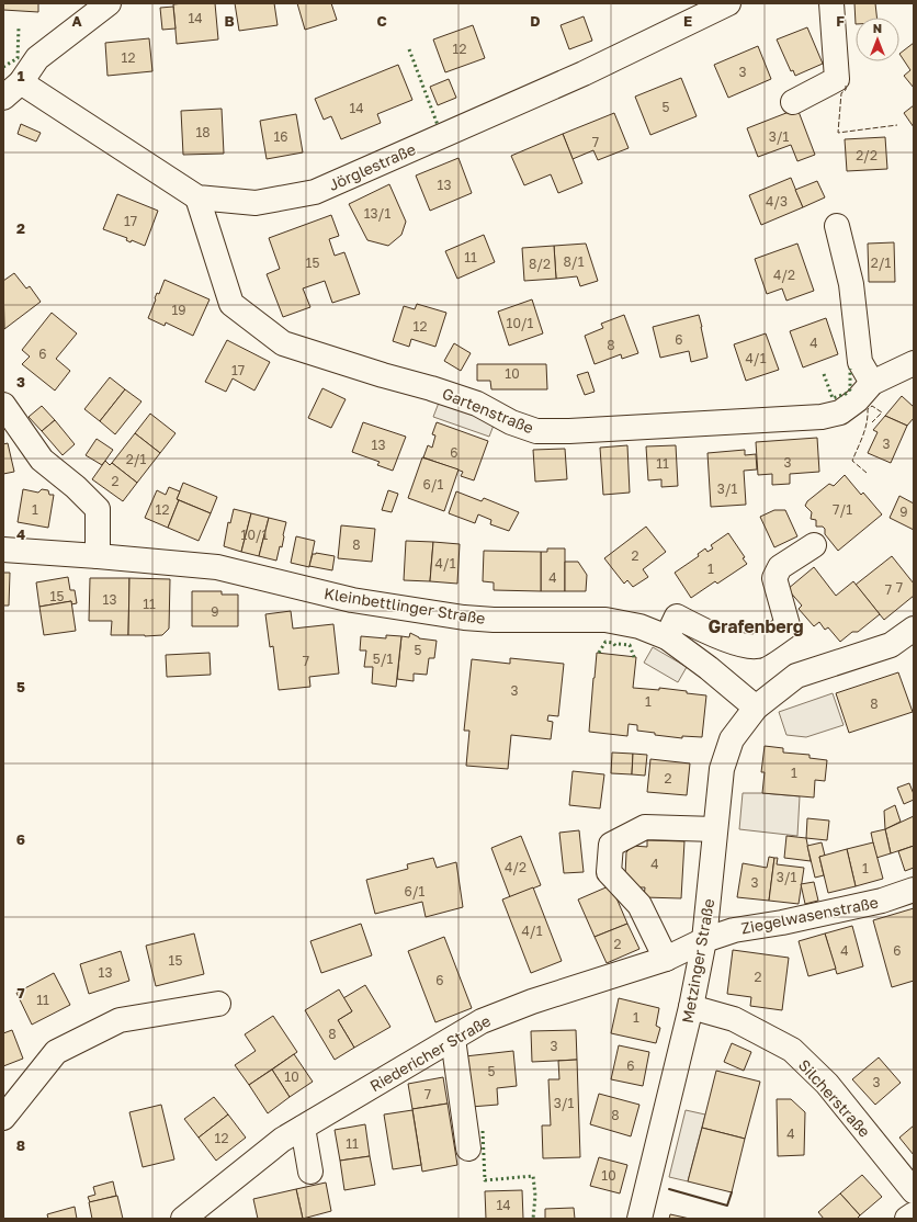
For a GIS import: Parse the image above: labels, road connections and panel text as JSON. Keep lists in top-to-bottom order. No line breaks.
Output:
{"streets":{"street":["Jörglestraße","Gartenstraße","Kleinbettlinger Straße","Ziegelwasenstraße","Metzinger Straße","Riedericher Straße","Silcherstraße"]},"crossings":[["Jörglestraße","Gartenstraße"],["Kleinbettlinger Straße","Metzinger Straße"],["Ziegelwasenstraße","Metzinger Straße"],["Ziegelwasenstraße","Riedericher Straße"],["Metzinger Straße","Riedericher Straße"],["Metzinger Straße","Silcherstraße"]],"districts":["Grafenberg"],"house_numbers":["14","12","12","3","5","14","18","16","3/1","7","2/2","13","4/3","13/1","17","11","8/1","15","2/1","8/2","4/2","19","10/1","12","6","4","8","6","4/1","17","10","3","13","6","2/1","3","11","2","6/1","3/1","1","12","7/1","9","10/1","8","2","4/1","1","4","7","7","15","13","11","9","5","5/1","7","3","1","8","1","2","4","4/2","1","3/1","3","6/1","4/1","2","4","6","15","13","2","6","11","1","8","3","6","5","10","3","7","3/1","8","4","12","11","10","14"],"north":"top","grid":{"columns":["A","B","C","D","E","F"],"rows":["1","2","3","4","5","6","7","8"]}}
